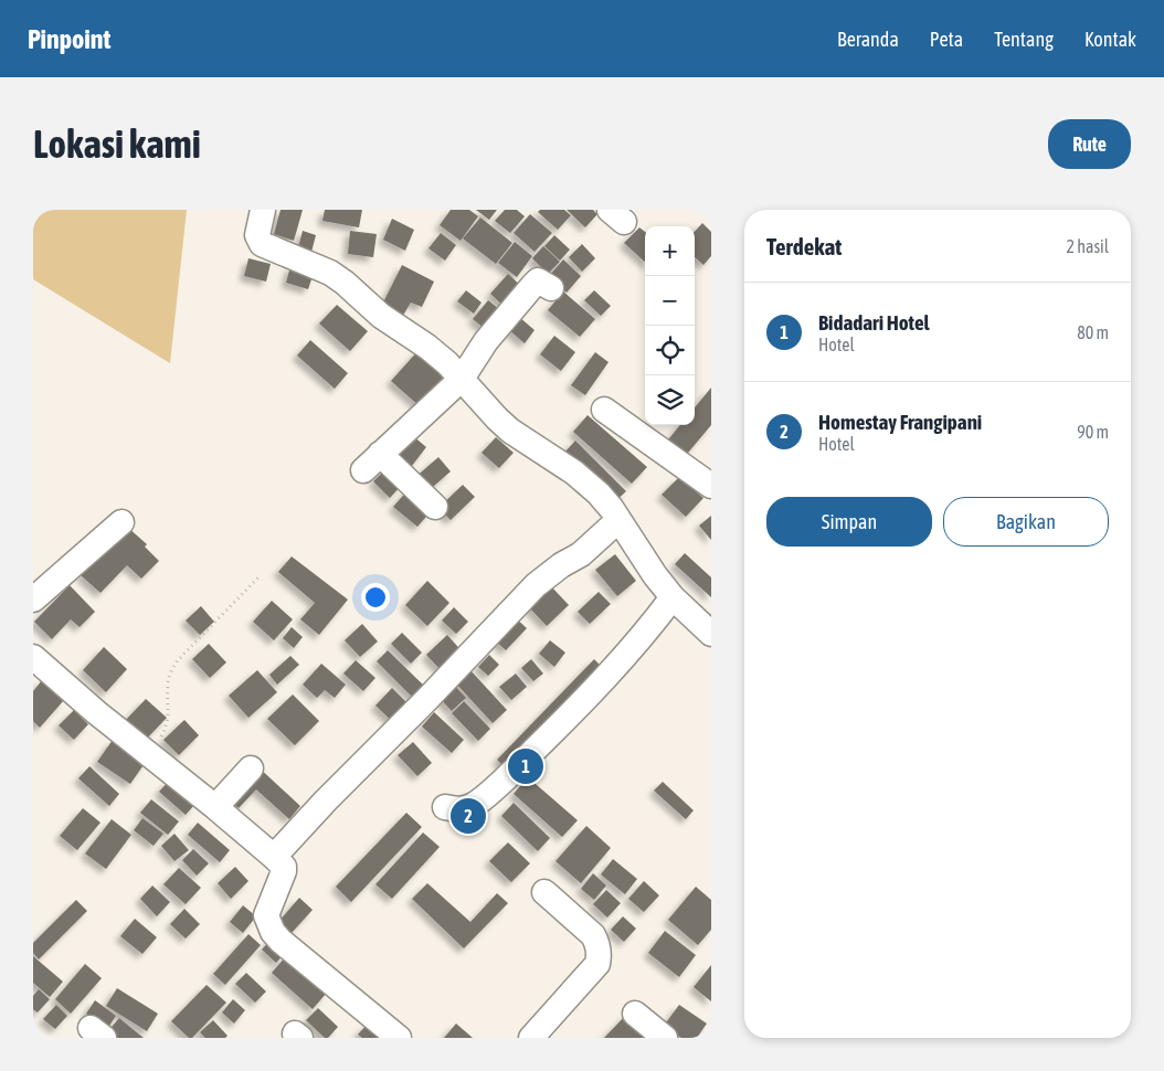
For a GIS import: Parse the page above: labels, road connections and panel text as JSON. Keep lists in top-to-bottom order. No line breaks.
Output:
{"page":{"header":"Pinpoint","nav":["Beranda","Peta","Tentang","Kontak"],"buttons":["Rute",["Simpan","Bagikan"]],"title":"Lokasi kami","heading":["Terdekat","2 hasil"],"map_buttons":["+","−"],"list":[{"mark":"1","name":"Bidadari Hotel","note":"Hotel","value":"80 m"},{"mark":"2","name":"Homestay Frangipani","note":"Hotel","value":"90 m"}],"pins":["1","2"]}}
